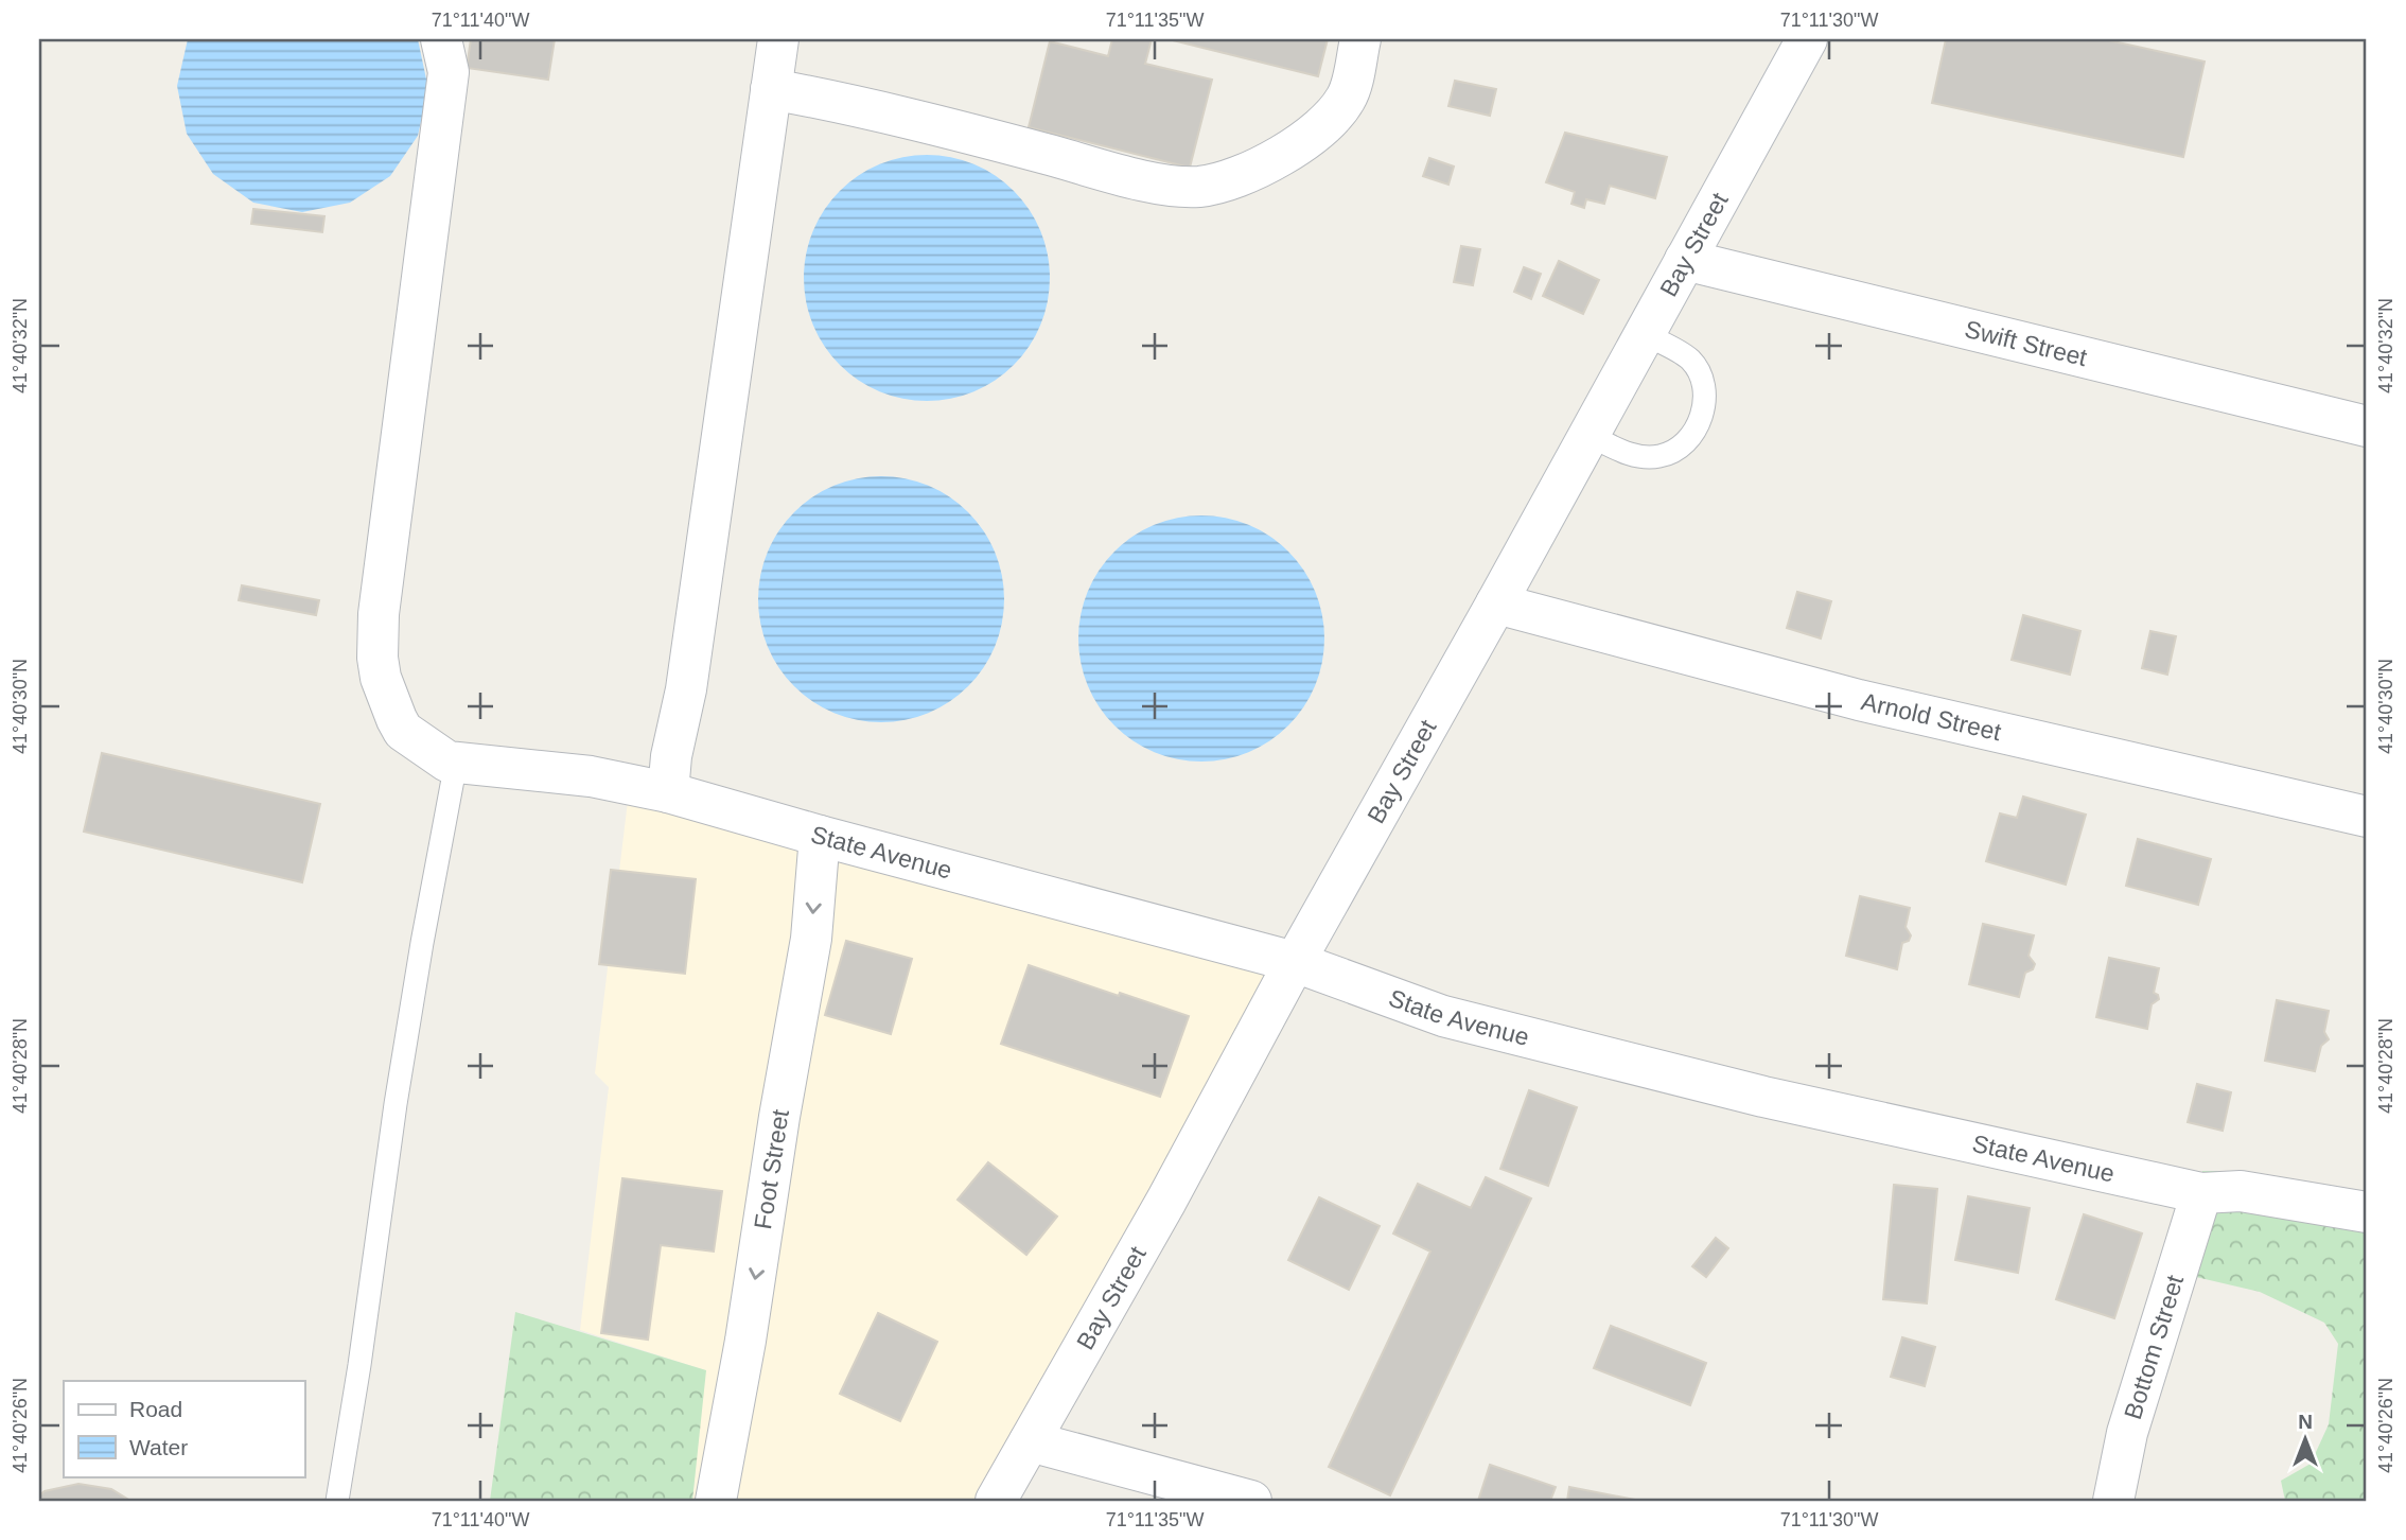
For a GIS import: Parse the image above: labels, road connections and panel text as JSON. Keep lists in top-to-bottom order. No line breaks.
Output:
{"streets":{"street":["Bay Street","Swift Street","Arnold Street","State Avenue","Foot Street","Bottom Street"]},"crossings":[["Bay Street","Swift Street"],["Bay Street","Arnold Street"],["Bay Street","State Avenue"],["State Avenue","Foot Street"],["State Avenue","Bottom Street"]],"one_way":["Foot Street"],"legend":["Road","Water"],"north":"top","coordinates":["71°11'40\"W","71°11'35\"W","71°11'30\"W","41°40'32\"N","41°40'30\"N","41°40'28\"N","41°40'26\"N"]}
